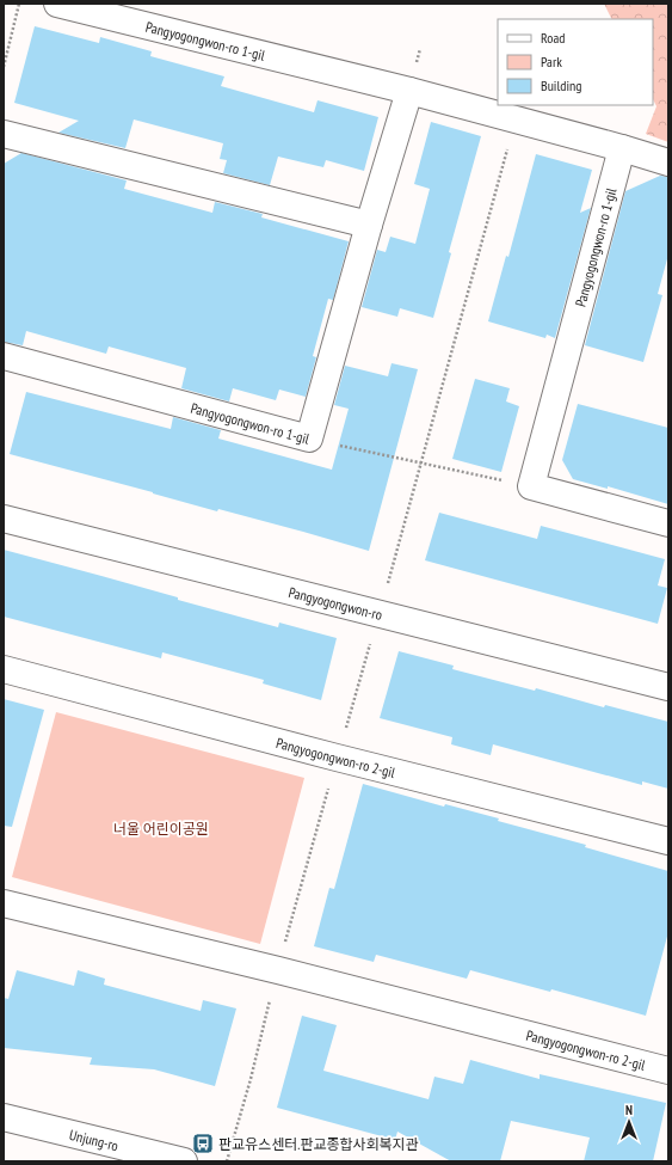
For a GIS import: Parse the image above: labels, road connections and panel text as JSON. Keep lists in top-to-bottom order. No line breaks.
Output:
{"streets":{"street":["Pangyogongwon-ro 1-gil","Pangyogongwon-ro","Pangyogongwon-ro 2-gil","Unjung-ro"]},"parks":["너울 어린이공원"],"places":{"bus stop":["판교유스센터.판교종합사회복지관"]},"legend":["Road","Park","Building"],"north":"top"}
